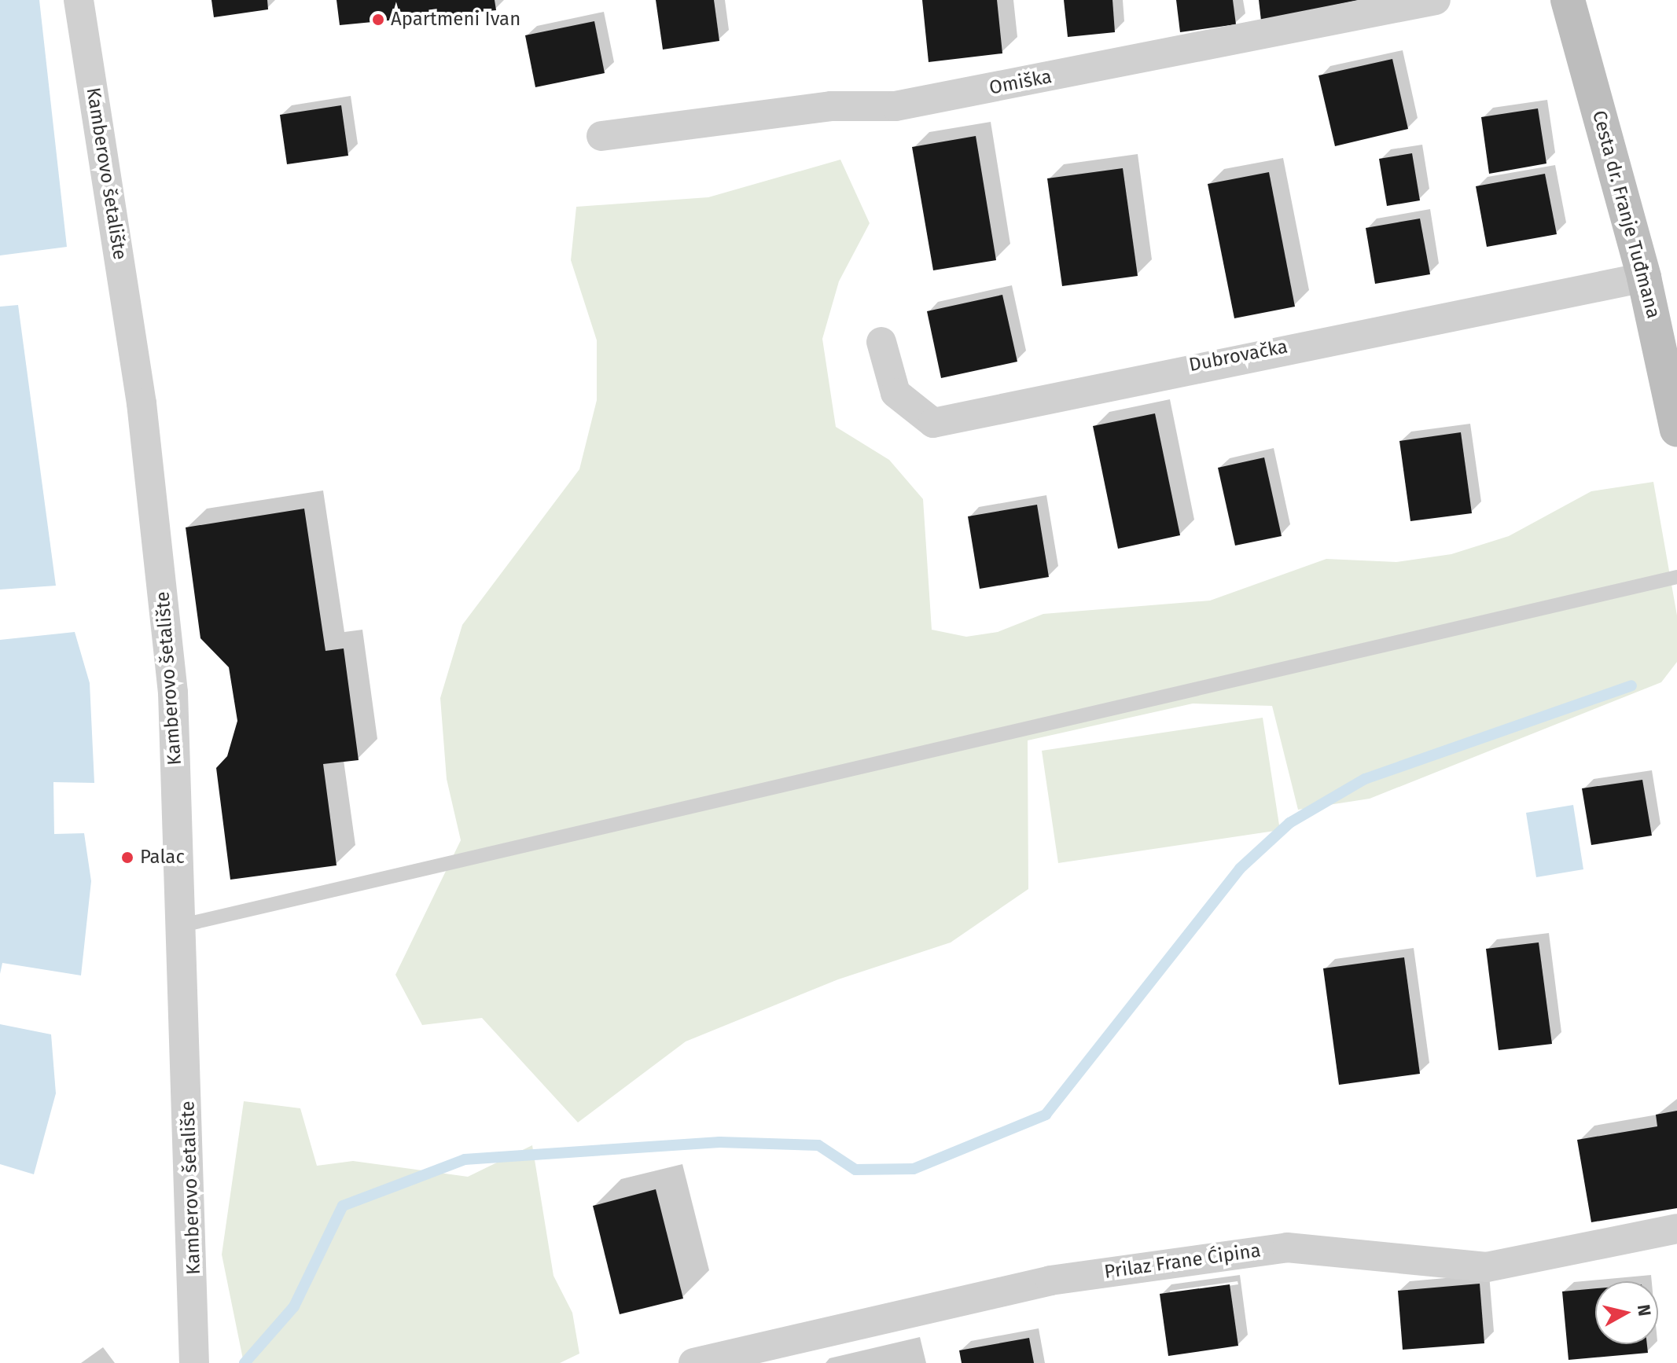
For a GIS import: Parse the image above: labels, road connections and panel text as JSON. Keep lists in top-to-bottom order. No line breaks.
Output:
{"streets":{"main road":["Cesta dr. Franje Tuđmana"],"street":["Omiška","Kamberovo šetalište","Dubrovačka","Prilaz Frane Ćipina"]},"crossings":[["Cesta dr. Franje Tuđmana","Dubrovačka"]],"places":["Apartmeni Ivan","Palac"],"north":"right"}
